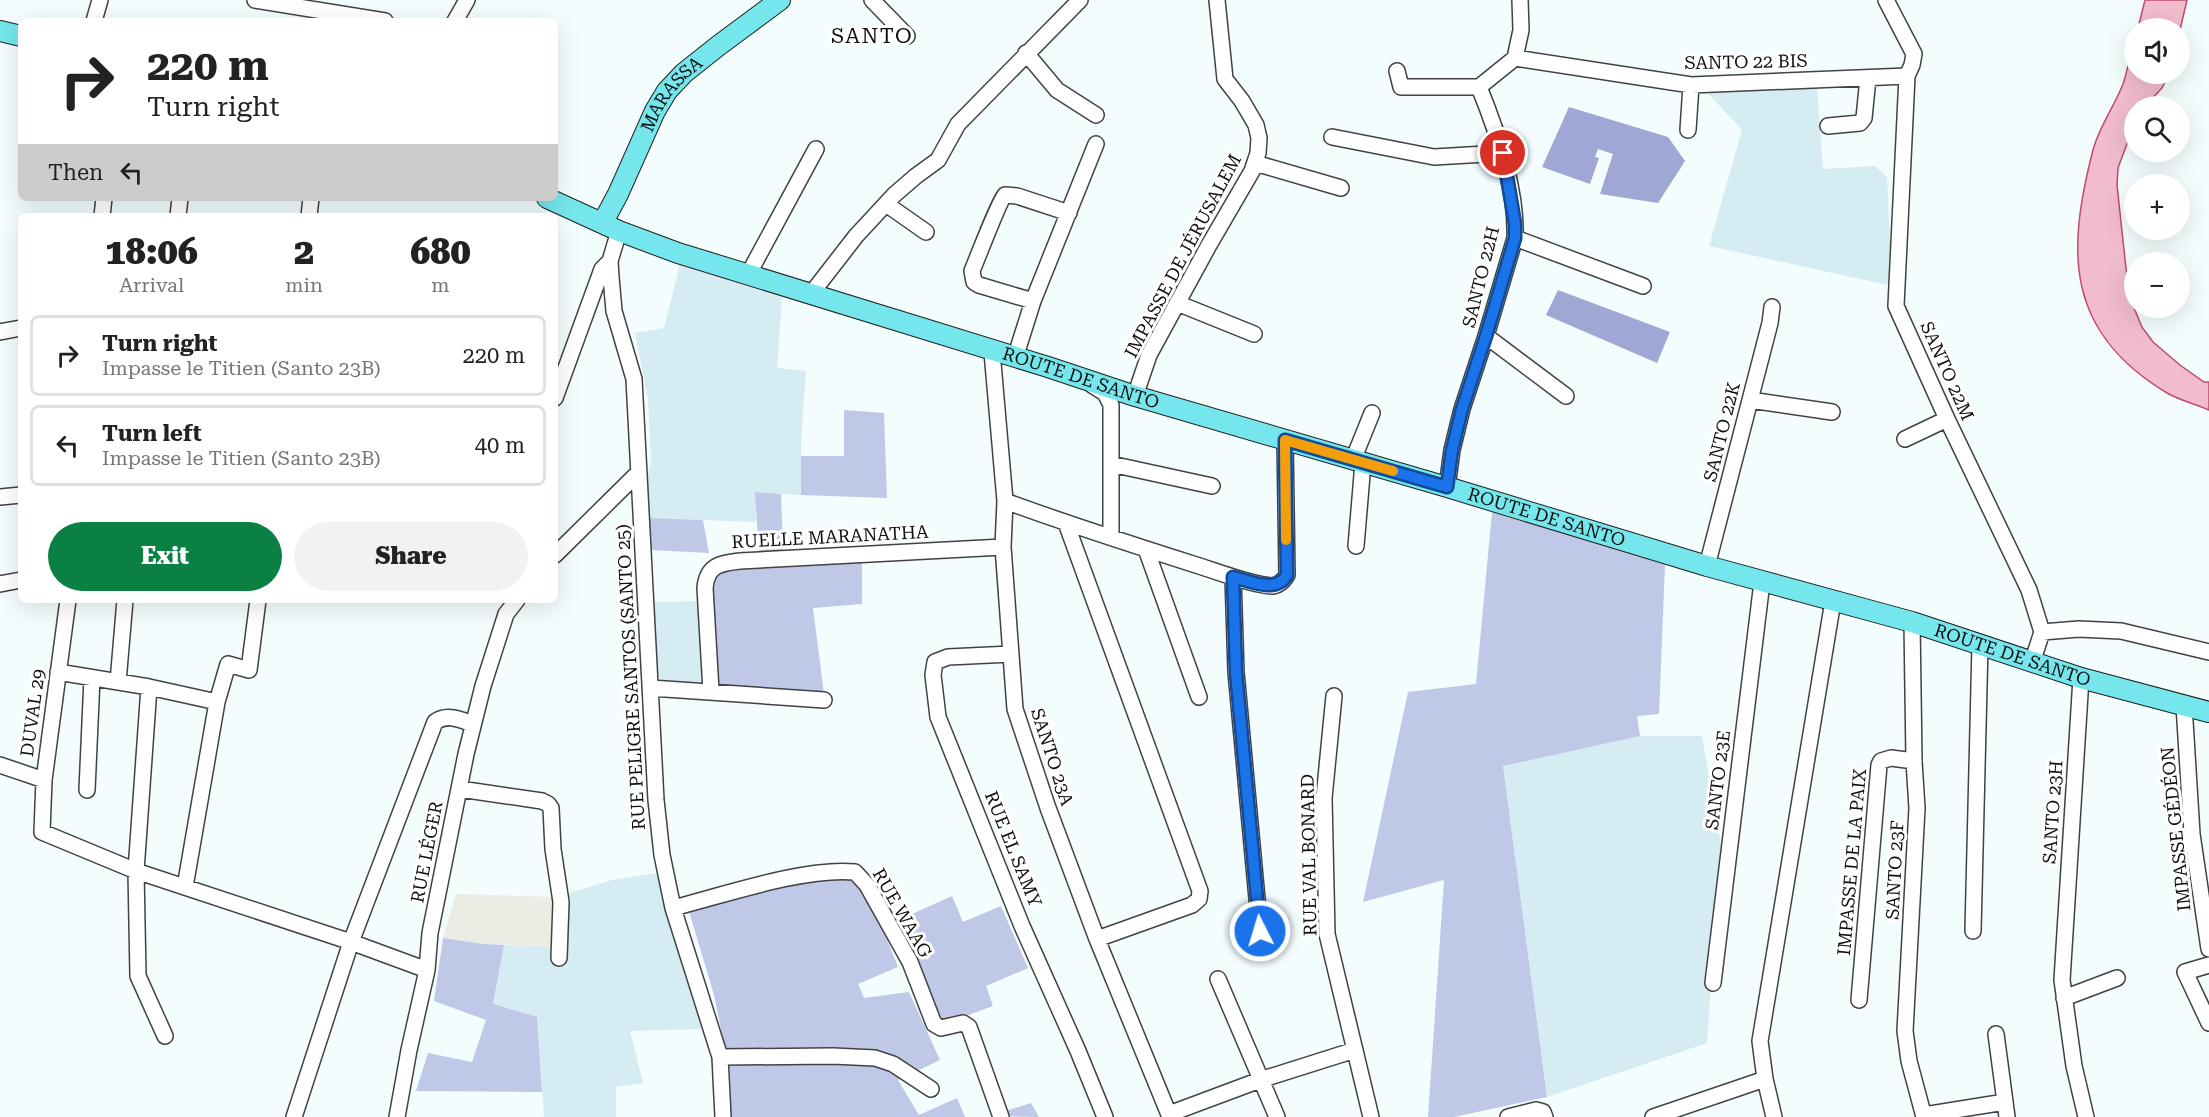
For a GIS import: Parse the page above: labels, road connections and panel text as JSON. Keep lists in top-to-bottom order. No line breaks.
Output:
{"streets":{"main road":["MARASSA","ROUTE DE SANTO"],"street":["SANTO 22 BIS","IMPASSE DE JÉRUSALEM","SANTO 22H","SANTO 22M","SANTO 22K","RUELLE MARANATHA","RUE PELIGRE SANTOS (SANTO 25)","DUVAL 29","SANTO 23A","SANTO 23E","SANTO 23H","IMPASSE GÉDÉON","RUE EL SAMY","RUE LÉGER","RUE VAL BONARD","IMPASSE DE LA PAIX","SANTO 23F","RUE WAAG"]},"crossings":[["SANTO 22 BIS","SANTO 22M"],["MARASSA","ROUTE DE SANTO"],["MARASSA","RUE PELIGRE SANTOS (SANTO 25)"],["IMPASSE DE JÉRUSALEM","ROUTE DE SANTO"],["SANTO 22H","ROUTE DE SANTO"],["ROUTE DE SANTO","SANTO 22K"],["ROUTE DE SANTO","RUE PELIGRE SANTOS (SANTO 25)"],["ROUTE DE SANTO","SANTO 23A"],["ROUTE DE SANTO","SANTO 23E"],["ROUTE DE SANTO","SANTO 23H"],["ROUTE DE SANTO","IMPASSE GÉDÉON"],["ROUTE DE SANTO","SANTO 23F"],["RUELLE MARANATHA","SANTO 23A"],["RUE PELIGRE SANTOS (SANTO 25)","RUE WAAG"],["SANTO 23A","RUE EL SAMY"],["IMPASSE DE LA PAIX","SANTO 23F"]],"districts":["SANTO"],"page":{"map_buttons":["+","−"],"turn":["220 m","Turn right"],"then":"Then","eta":["18:06","Arrival","2","min","680","m"],"list":[{"name":"Turn right","note":"Impasse le Titien (Santo 23B)","value":"220 m"},{"name":"Turn left","note":"Impasse le Titien (Santo 23B)","value":"40 m"}],"buttons":["Exit","Share"]}}
